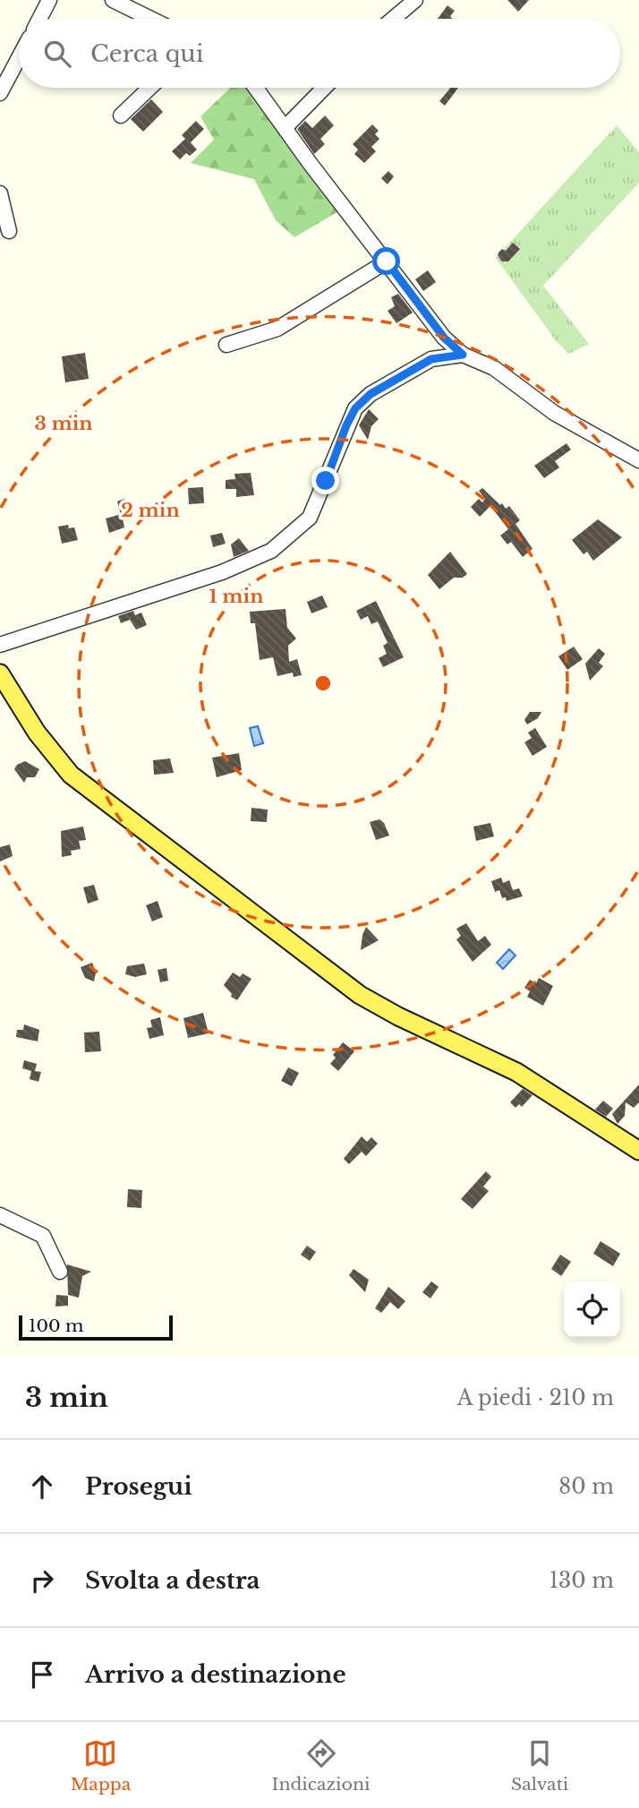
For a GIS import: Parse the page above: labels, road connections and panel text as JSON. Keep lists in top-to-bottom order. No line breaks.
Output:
{"scale_bar":"100 m","page":{"search":"Cerca qui","scale":"100 m","heading":["3 min","A piedi · 210 m"],"list":[["Prosegui","80 m"],["Svolta a destra","130 m"],"Arrivo a destinazione"],"nav":["Mappa","Indicazioni","Salvati"]},"rings":["3 min","2 min","1 min"]}
